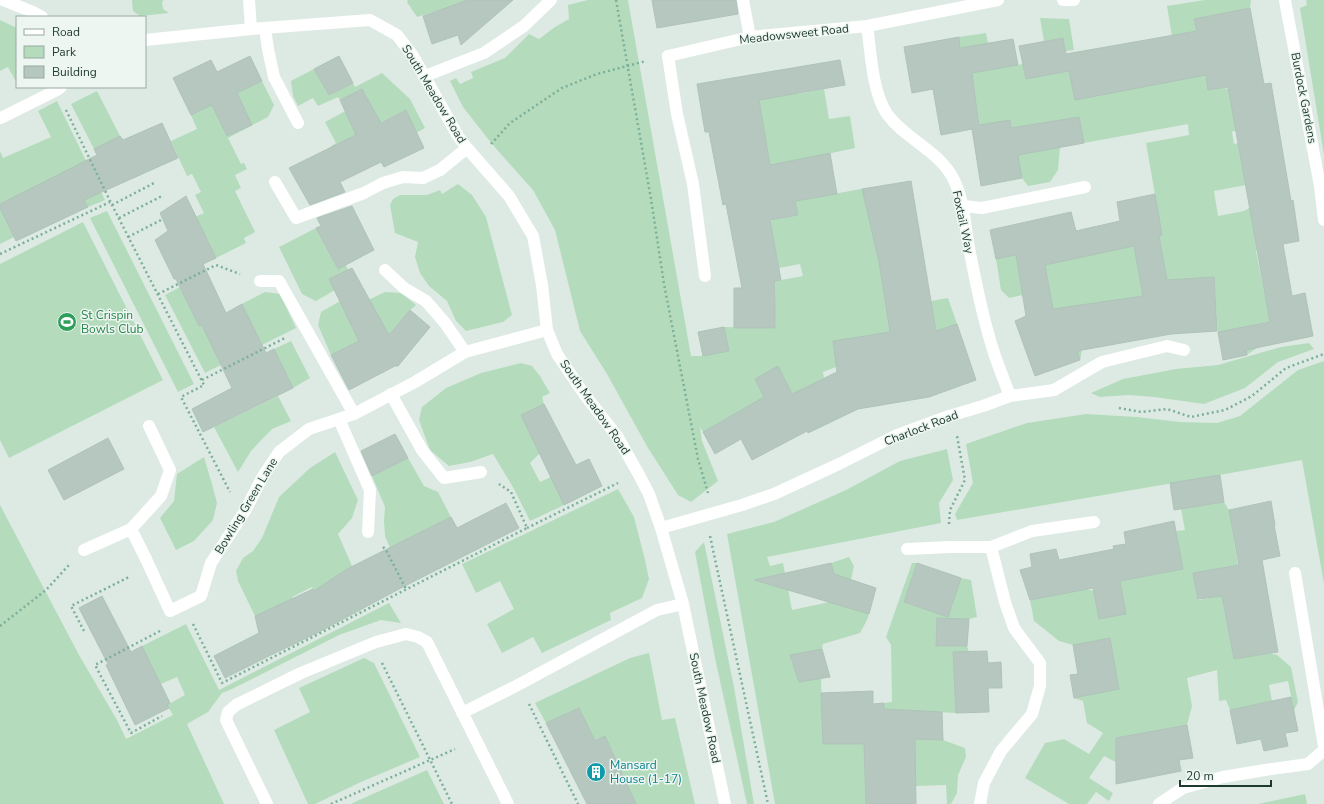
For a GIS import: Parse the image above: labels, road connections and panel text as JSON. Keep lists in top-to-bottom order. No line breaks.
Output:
{"streets":{"street":["Meadowsweet Road","South Meadow Road","Burdock Gardens","Foxtail Way","Charlock Road","Bowling Green Lane"]},"crossings":[["Meadowsweet Road","Foxtail Way"],["South Meadow Road","Charlock Road"],["South Meadow Road","Bowling Green Lane"],["Foxtail Way","Charlock Road"]],"places":{"sports":["St Crispin Bowls Club"],"building":["Mansard House (1-17)"]},"legend":["Road","Park","Building"],"scale_bar":"20 m"}
